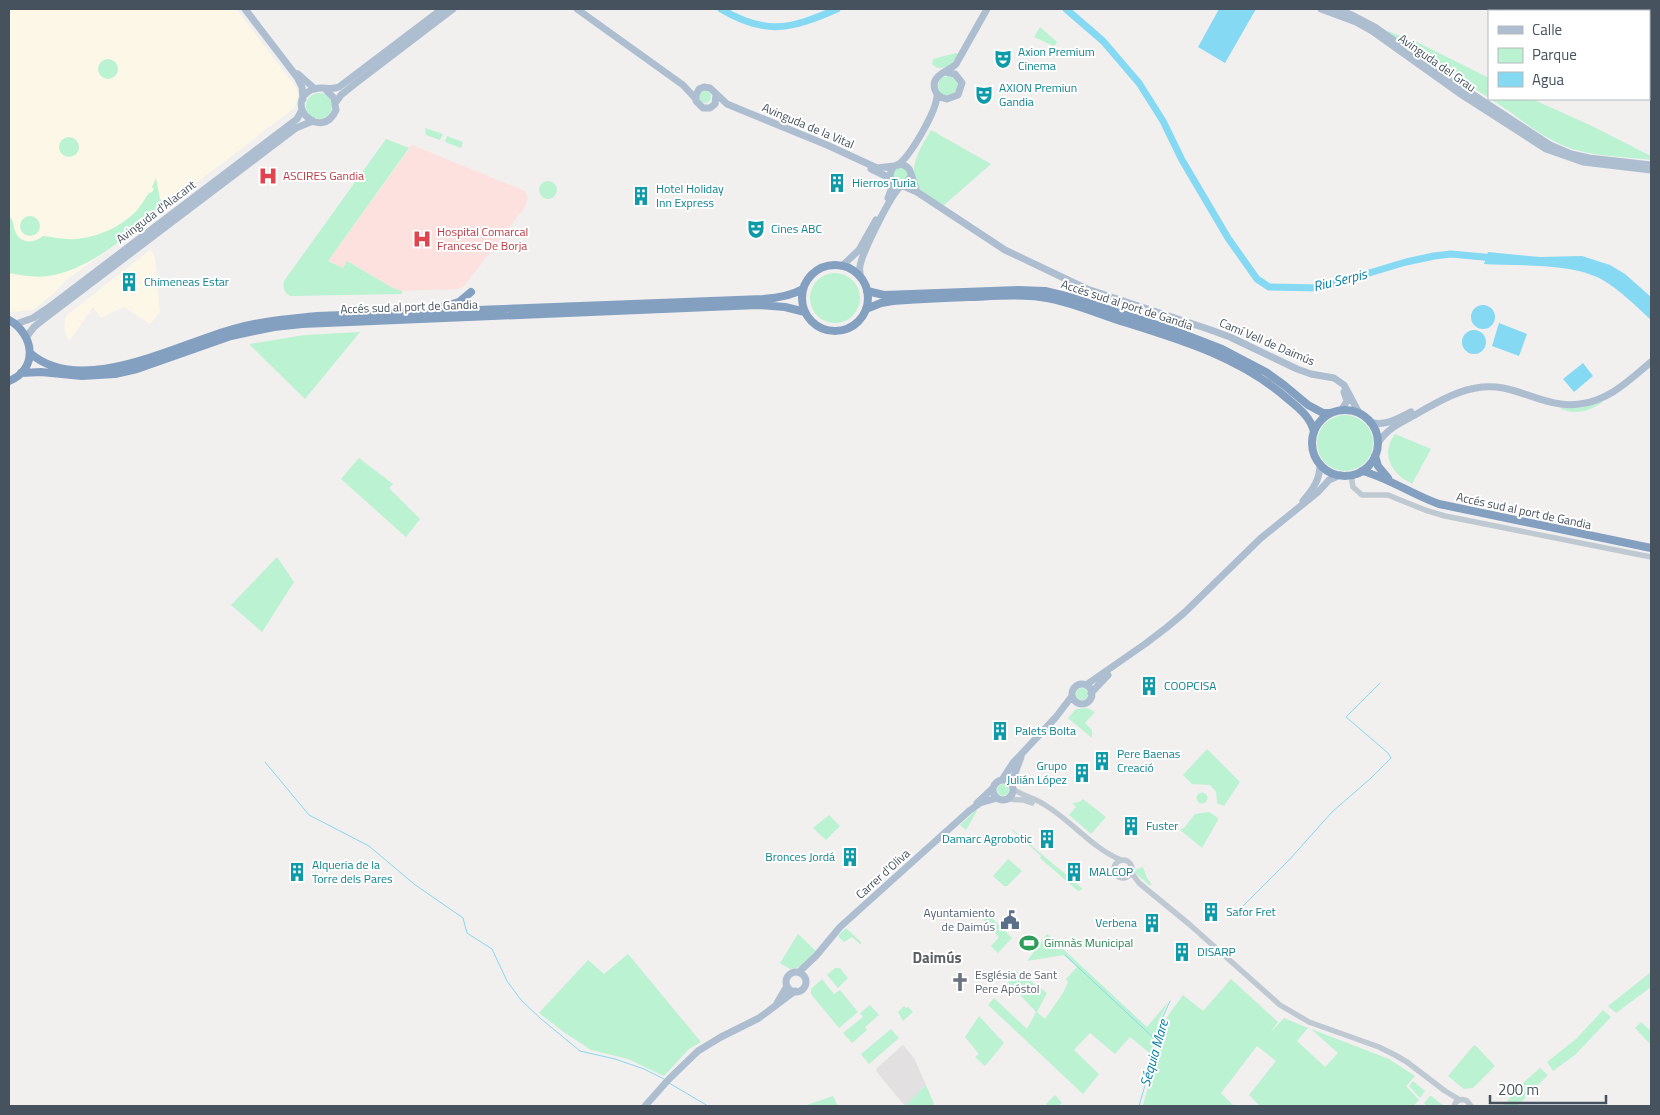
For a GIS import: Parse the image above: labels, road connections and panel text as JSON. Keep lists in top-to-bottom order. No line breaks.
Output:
{"streets":{"highway":["Accés sud al port de Gandia"],"main road":["Avinguda del Grau","Avinguda de la Vital","Avinguda d'Alacant","Camí Vell de Daimús","Carrer d'Oliva"]},"crossings":[["Avinguda de la Vital","Camí Vell de Daimús"],["Accés sud al port de Gandia","Camí Vell de Daimús"]],"districts":["Daimús"],"water":["Riu Serpis","Séquia Mare"],"places":{"theatre":["Axion Premium Cinema","AXION Premiun Gandia","Cines ABC"],"hospital":["ASCIRES Gandia","Hospital Comarcal Francesc De Borja"],"building":["Hierros Turia","Hotel Holiday Inn Express","Chimeneas Estar","COOPCISA","Palets Bolta","Pere Baenas Creació","Grupo Julián López","Fuster","Damarc Agrobotic","Bronces Jordá","Alqueria de la Torre dels Pares","MALCOP","Safor Fret","Verbena","DISARP"],"public building":["Ayuntamiento de Daimús"],"sports":["Gimnàs Municipal"],"church":["Església de Sant Pere Apóstol"]},"legend":["Calle","Parque","Agua"],"scale_bar":"200 m"}
